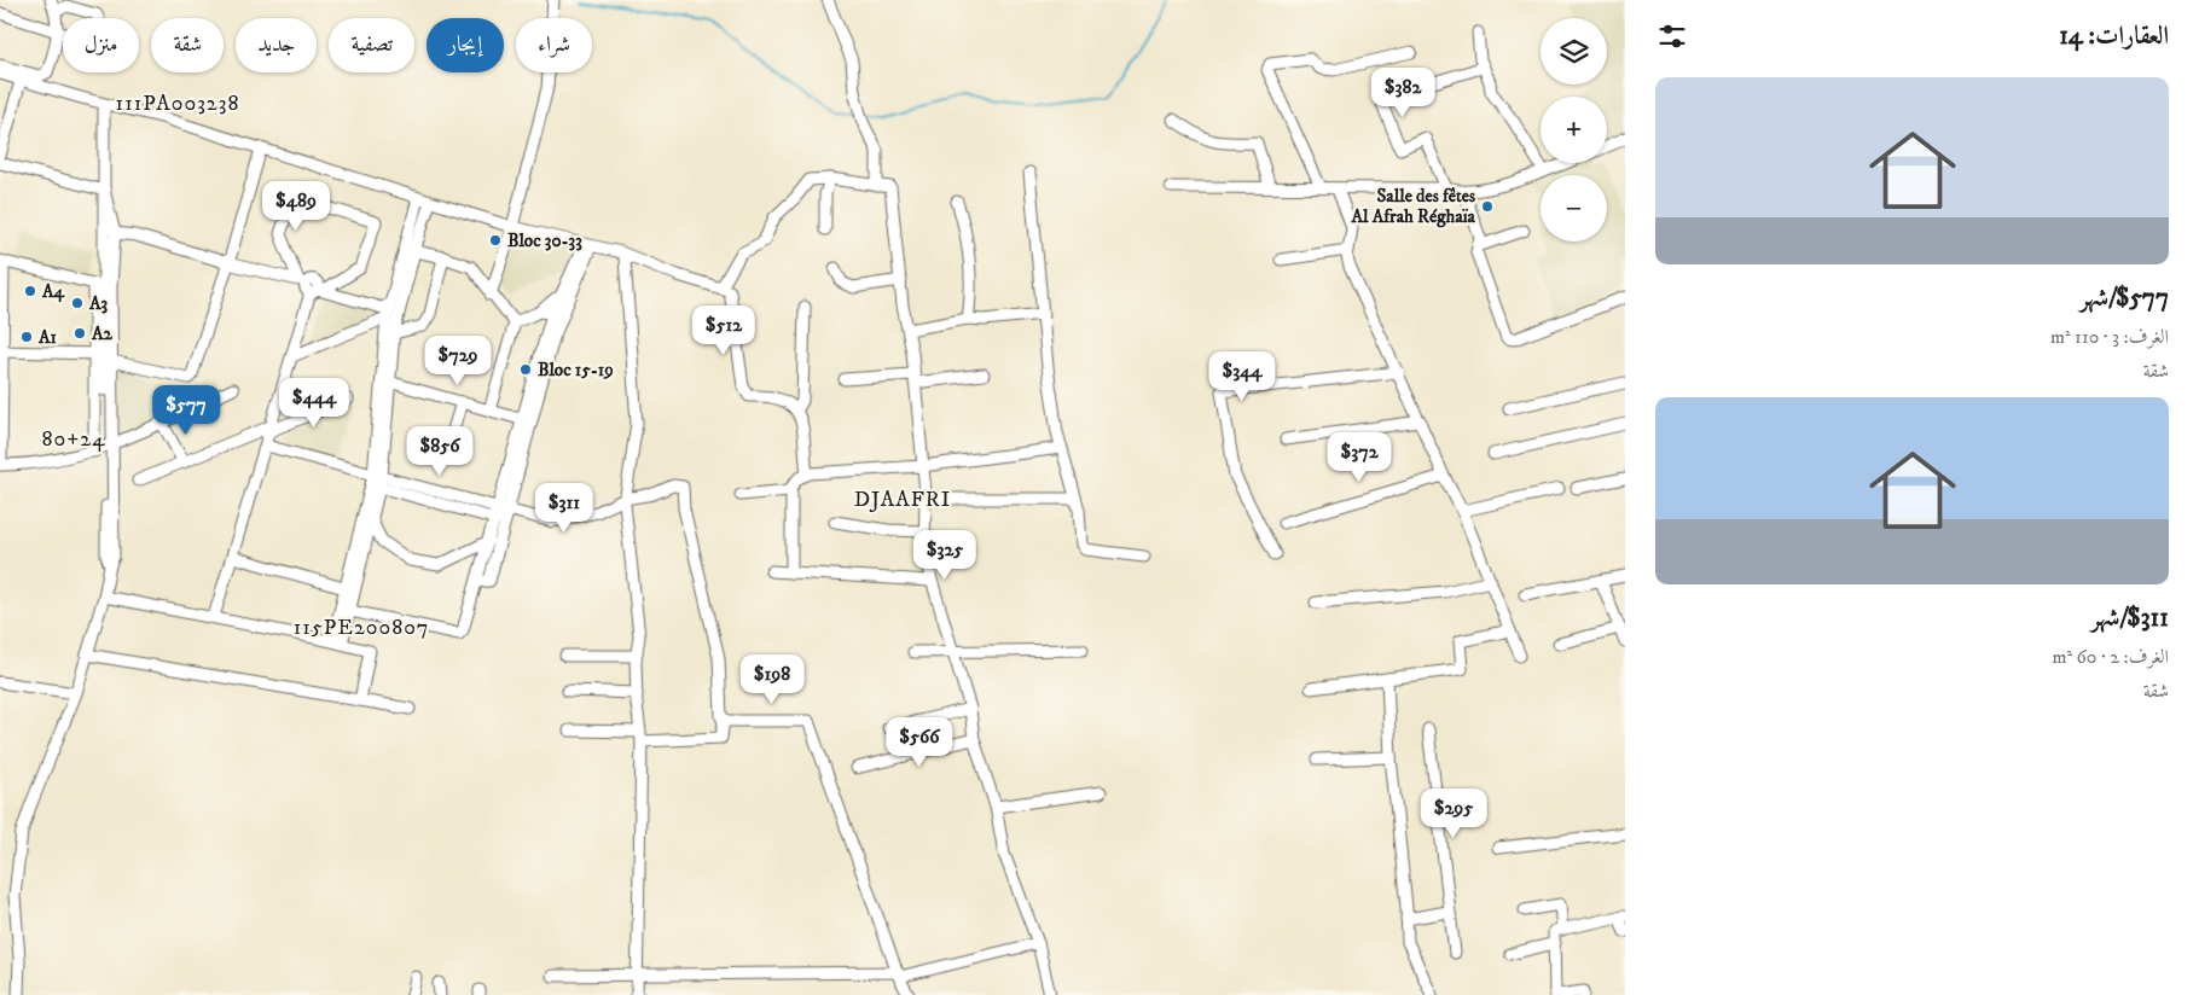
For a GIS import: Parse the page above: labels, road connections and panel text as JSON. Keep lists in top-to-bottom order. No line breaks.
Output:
{"districts":["111PA003238","80+24","DJAAFRI","115PE200807"],"places":["Salle des fêtes Al Afrah Réghaïa","Bloc 30-33","A4","A3","A2","A1","Bloc 15-19"],"page":{"heading":"العقارات: 14","map_buttons":["+","−"],"chip":["شراء","إيجار","تصفية","جديد","شقة","منزل"],"price":["$382","$489","$512","$729","$344","$444","$577","$856","$372","$311","$325","$198","$566","$295"],"list":[{"name":"$577/شهر","note":"الغرف: 3 · 110 m² · شقة"},{"name":"$311/شهر","note":"الغرف: 2 · 60 m² · شقة"}]}}
